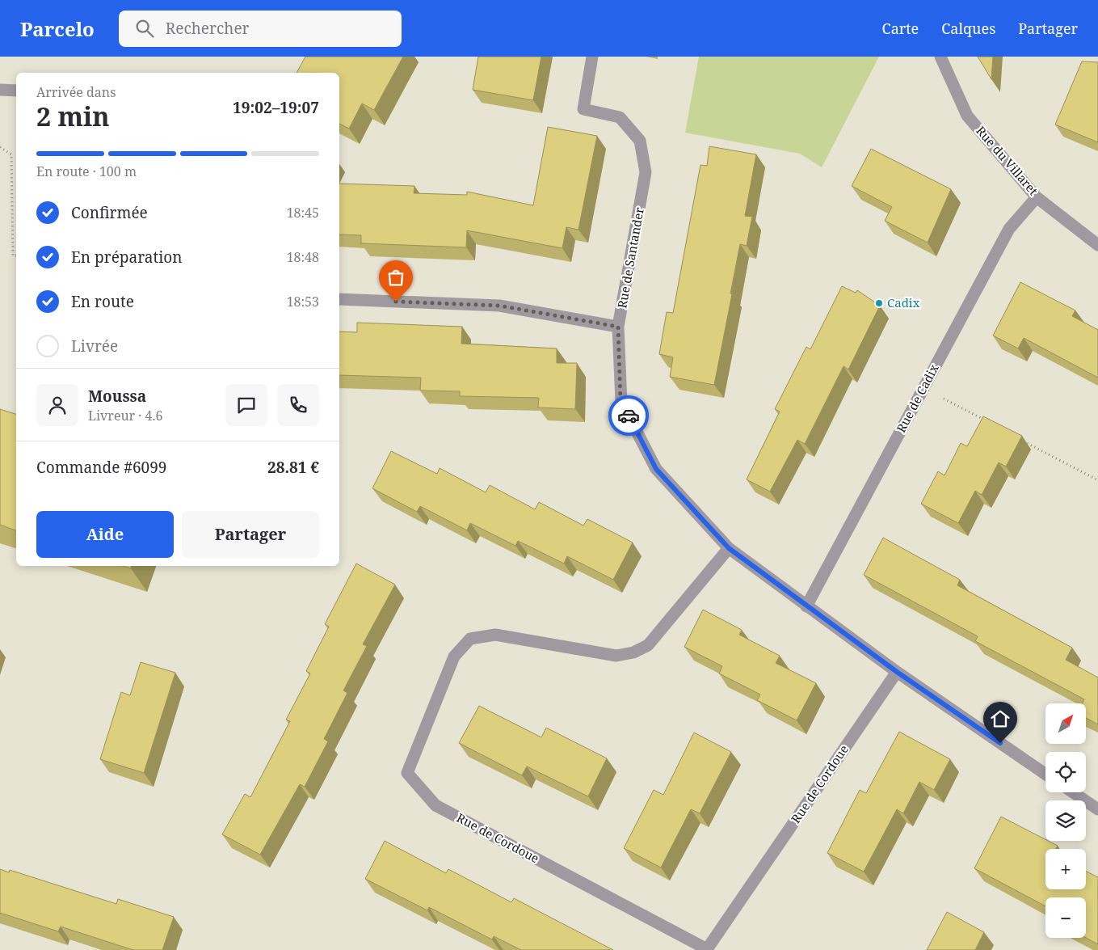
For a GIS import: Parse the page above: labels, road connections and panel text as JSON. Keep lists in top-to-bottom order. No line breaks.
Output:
{"streets":{"street":["Rue du Villaret","Rue de Santander","Rue de Cadix","Rue de Cordoue"]},"crossings":[["Rue du Villaret","Rue de Cadix"],["Rue de Santander","Rue de Cadix"],["Rue de Santander","Rue de Cordoue"]],"places":["Cadix"],"north":"top right","page":{"header":"Parcelo","search":"Rechercher","nav":["Carte","Calques","Partager"],"heading":["2 min","Arrivée dans","19:02–19:07"],"panel":["Moussa","Livreur · 4.6","Commande #6099","28.81 €"],"bar":"En route · 100 m","list":[["Confirmée","18:45"],["En préparation","18:48"],["En route","18:53"],"Livrée"],"buttons":["Aide","Partager"],"map_buttons":["+","−"]}}
